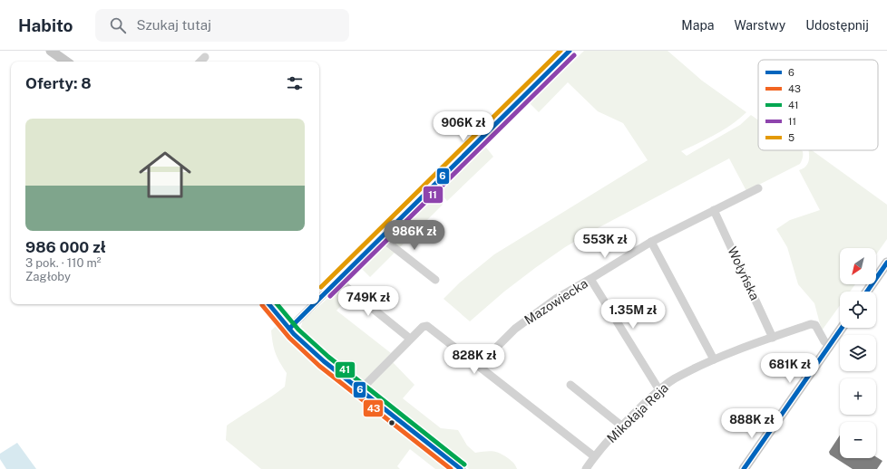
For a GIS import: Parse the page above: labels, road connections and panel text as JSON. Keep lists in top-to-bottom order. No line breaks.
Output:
{"streets":{"street":["Wołyńska","Mazowiecka","Mikołaja Reja"]},"crossings":[["Wołyńska","Mazowiecka"],["Wołyńska","Mikołaja Reja"]],"lines":["transit line 6","transit line 5","transit line 11","transit line 41","transit line 43"],"legend":["6","43","41","11","5"],"north":"bottom left","page":{"header":"Habito","search":"Szukaj tutaj","nav":["Mapa","Warstwy","Udostępnij"],"heading":"Oferty: 8","list":[{"name":"986 000 zł","note":"3 pok. · 110 m² · Zagłoby"}],"price":["906K zł","986K zł","553K zł","749K zł","1.35M zł","828K zł","681K zł","888K zł"],"map_buttons":["+","−"]}}
